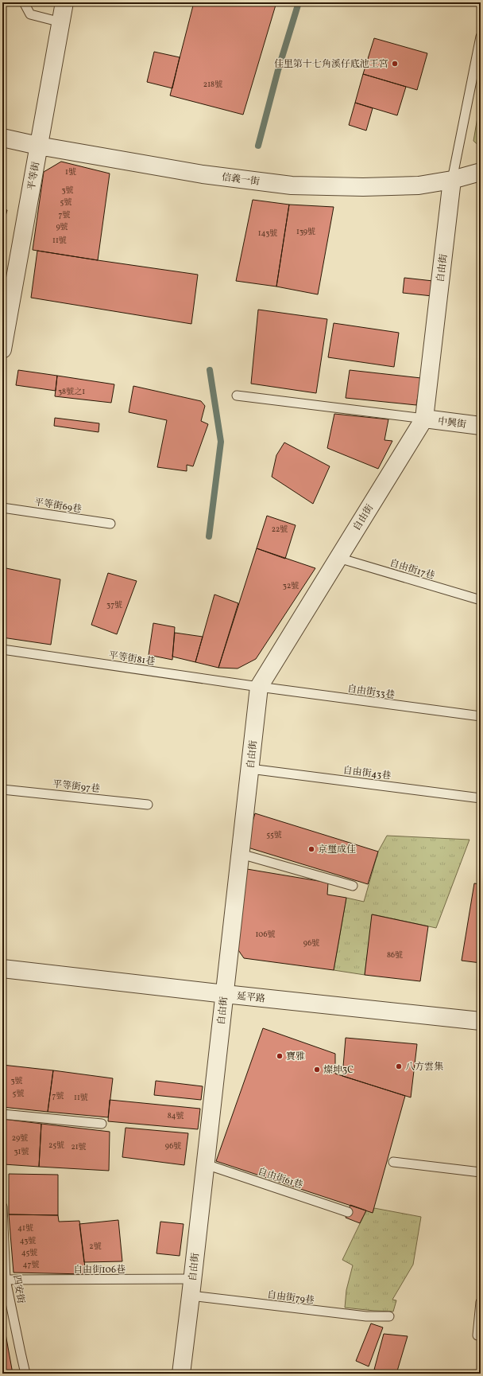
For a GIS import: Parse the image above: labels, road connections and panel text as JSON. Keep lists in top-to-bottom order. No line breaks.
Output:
{"streets":{"street":["平等街","信義一街","自由街","中興街","延平路"],"lane":["平等街69巷","自由街17巷","平等街81巷","自由街33巷","自由街43巷","平等街97巷","自由街61巷","自由街106巷","四安街","自由街79巷"]},"crossings":[["平等街","信義一街"],["信義一街","自由街"],["自由街","中興街"],["自由街","自由街17巷"],["自由街","平等街81巷"],["自由街","自由街33巷"],["自由街","自由街43巷"],["自由街","延平路"],["自由街","自由街61巷"],["自由街","自由街106巷"],["自由街","自由街79巷"],["平等街81巷","自由街33巷"],["自由街106巷","四安街"],["自由街106巷","自由街79巷"]],"places":["佳里第十七角溪仔底池王宮","京璽成佳","寶雅","八方雲集","燦坤3C"],"house_numbers":["218號","1號","3號","5號","7號","9號","139號","143號","11號","38號之1","22號","32號","37號","55號","106號","96號","86號","3號","5號","7號","11號","84號","29號","25號","96號","21號","31號","41號","43號","2號","45號","47號"]}
